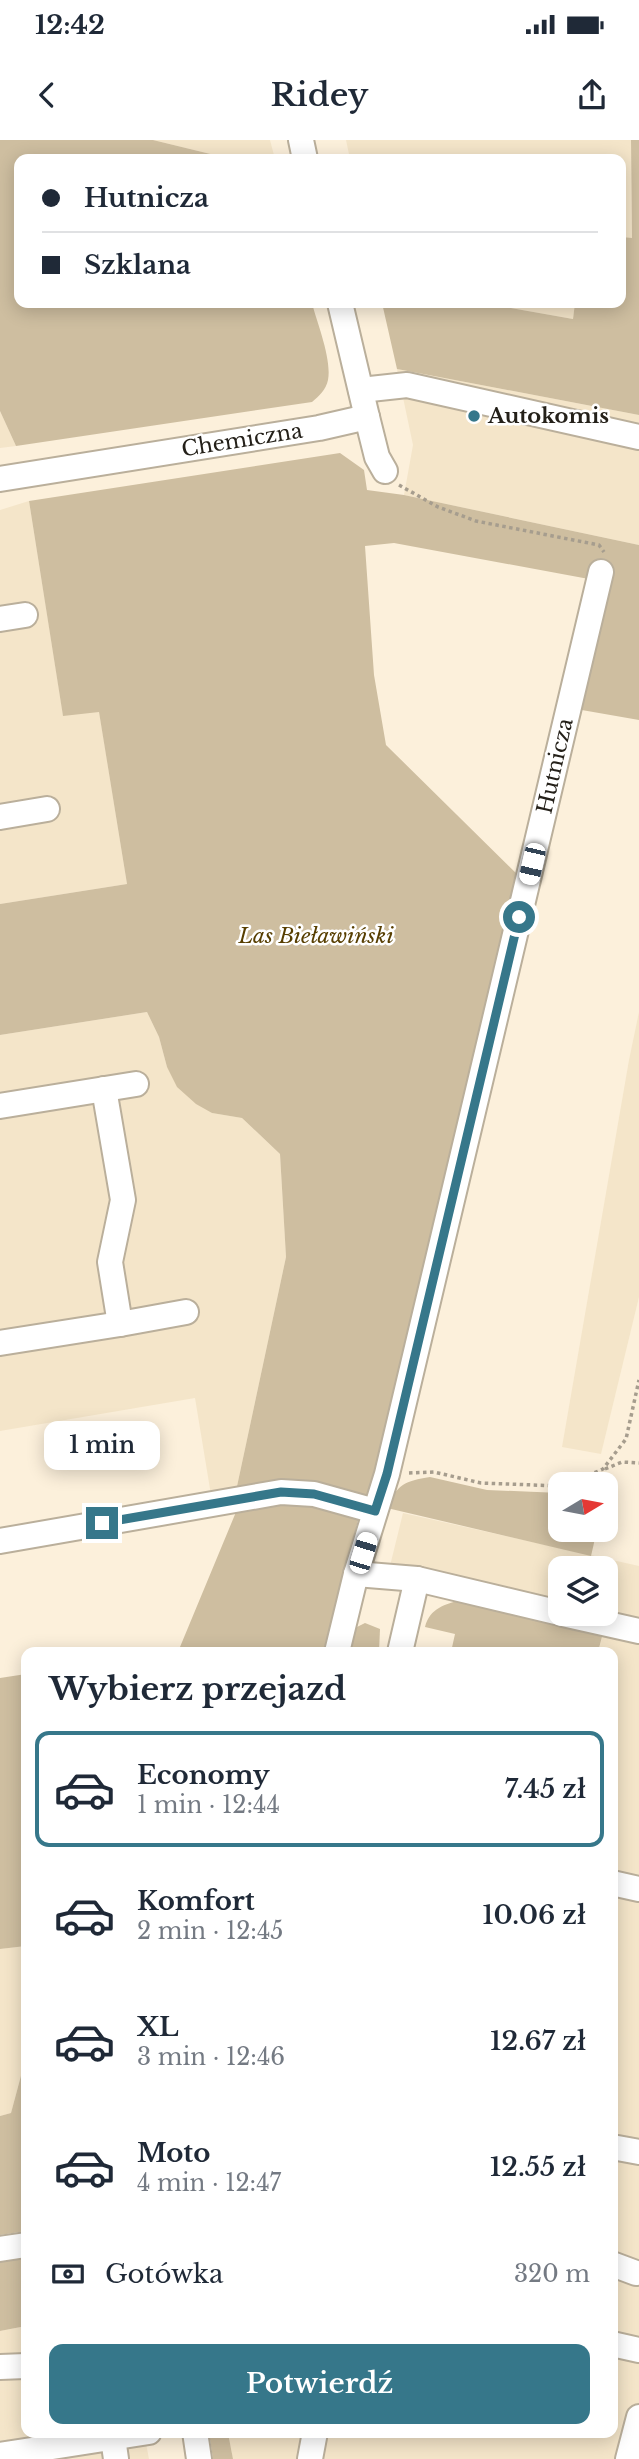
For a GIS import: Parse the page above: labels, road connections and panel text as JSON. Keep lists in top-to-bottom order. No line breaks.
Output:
{"streets":{"street":["Chemiczna","Hutnicza"]},"parks":["Las Bieławiński"],"places":["Autokomis"],"north":"right","page":{"status":"12:42","header":"Ridey","banner":["Hutnicza","Szklana"],"bubble":"1 min","heading":"Wybierz przejazd","list":[{"name":"Economy","note":"1 min · 12:44","value":"7.45 zł"},{"name":"Komfort","note":"2 min · 12:45","value":"10.06 zł"},{"name":"XL","note":"3 min · 12:46","value":"12.67 zł"},{"name":"Moto","note":"4 min · 12:47","value":"12.55 zł"}],"pay":["Gotówka","320 m"],"buttons":"Potwierdź"}}
